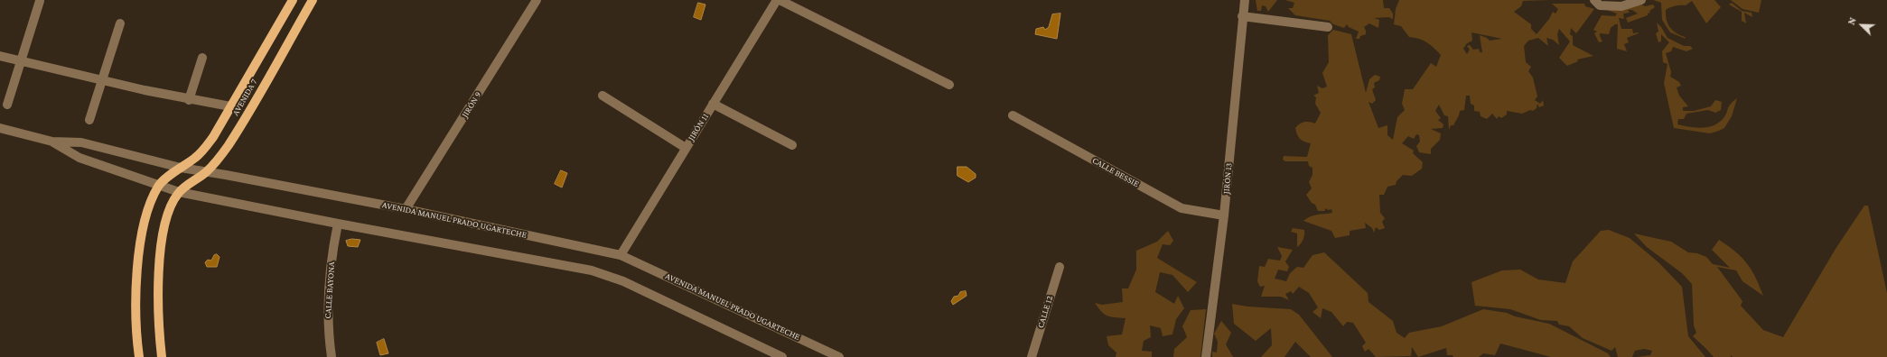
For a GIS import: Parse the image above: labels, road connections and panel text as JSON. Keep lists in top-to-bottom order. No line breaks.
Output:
{"streets":{"main road":["AVENIDA 7"],"street":["JIRÓN 9","JIRÓN 11","CALLE BESSIE","JIRÓN 13","AVENIDA MANUEL PRADO UGARTECHE","CALLE BAYONA","CALLE 12"]},"crossings":[["AVENIDA 7","AVENIDA MANUEL PRADO UGARTECHE"],["JIRÓN 9","AVENIDA MANUEL PRADO UGARTECHE"],["JIRÓN 11","AVENIDA MANUEL PRADO UGARTECHE"],["CALLE BESSIE","JIRÓN 13"],["AVENIDA MANUEL PRADO UGARTECHE","CALLE BAYONA"]],"north":"top left"}
